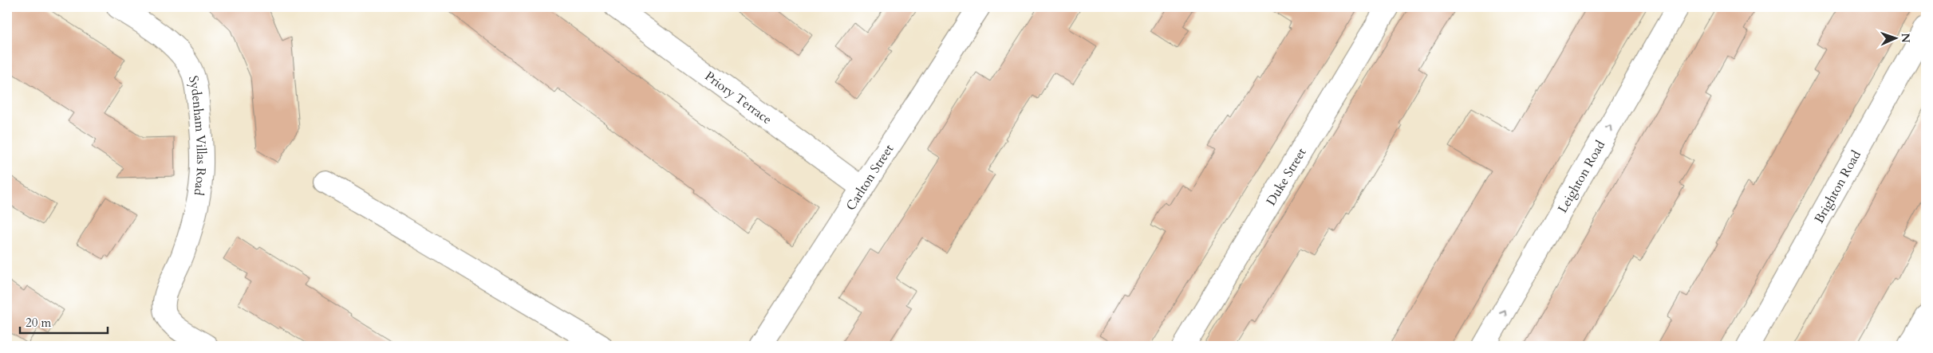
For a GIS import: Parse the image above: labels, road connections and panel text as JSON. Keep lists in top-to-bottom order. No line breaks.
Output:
{"streets":{"street":["Priory Terrace","Sydenham Villas Road","Leighton Road","Carlton Street","Duke Street","Brighton Road"]},"crossings":[["Priory Terrace","Carlton Street"]],"one_way":["Leighton Road"],"scale_bar":"20 m","north":"right"}
